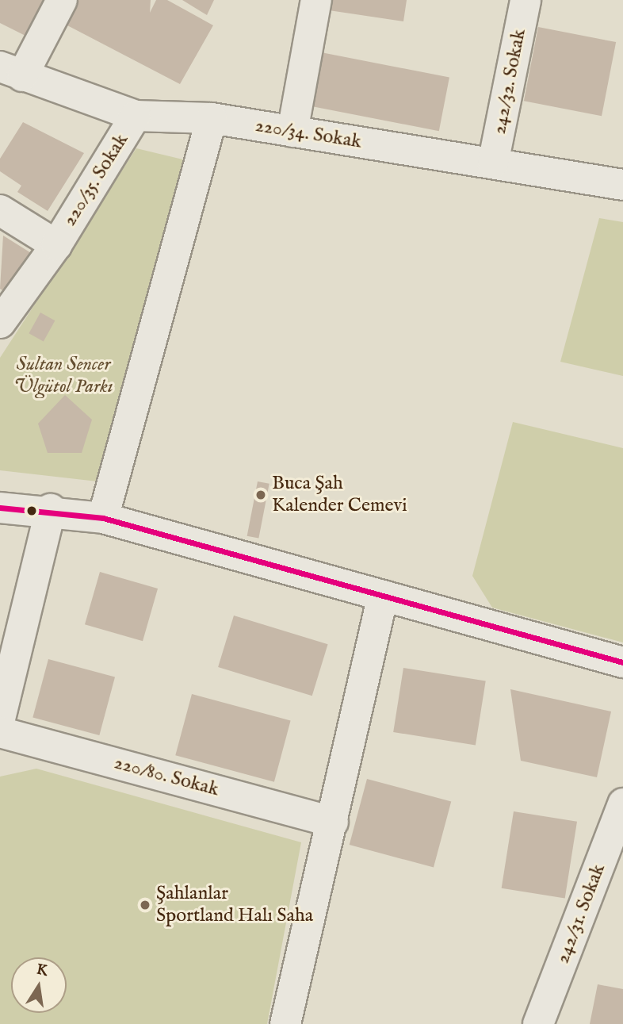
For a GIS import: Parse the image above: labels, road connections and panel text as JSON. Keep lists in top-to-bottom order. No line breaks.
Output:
{"streets":{"street":["242/32. Sokak","220/34. Sokak","220/35. Sokak","220/80. Sokak","242/31. Sokak"]},"crossings":[["242/32. Sokak","220/34. Sokak"],["220/34. Sokak","220/35. Sokak"]],"parks":["Sultan Sencer Ülgütol Parkı"],"places":["Buca Şah Kalender Cemevi","Şahlanlar Sportland Halı Saha"],"north":"top"}
